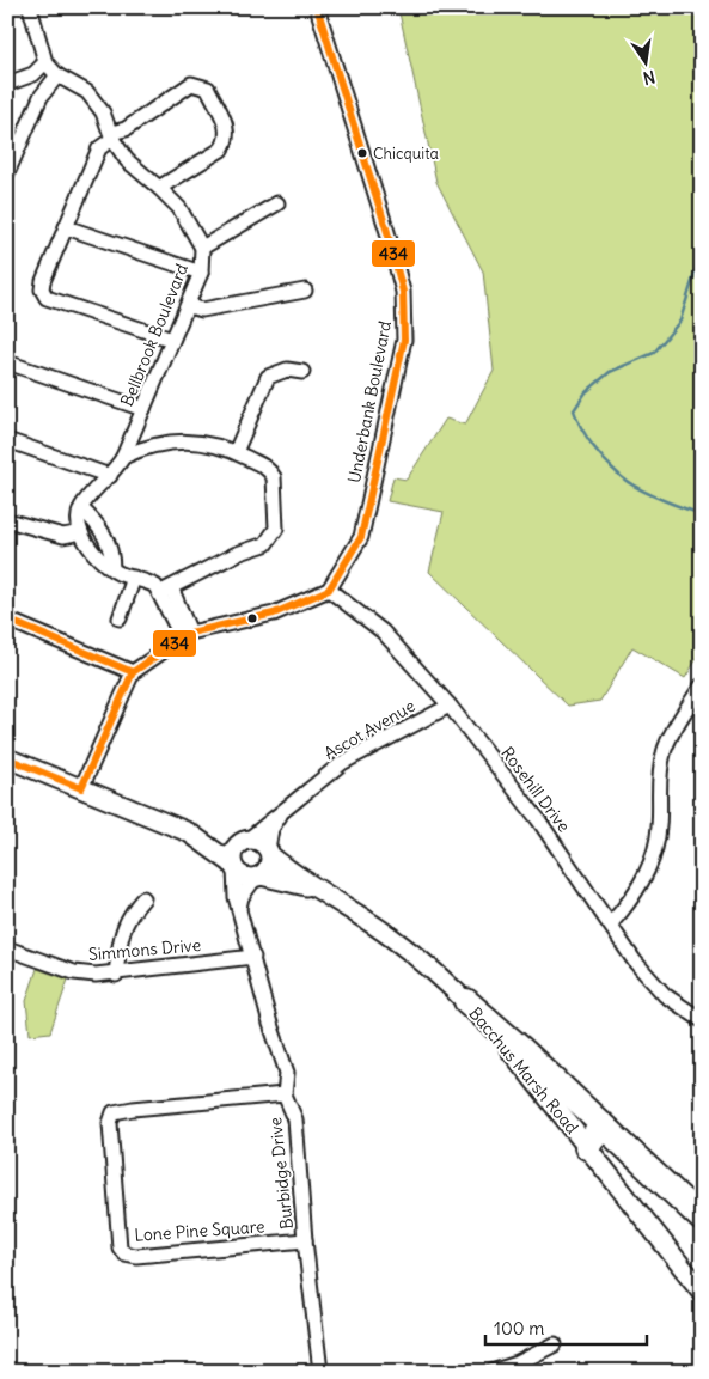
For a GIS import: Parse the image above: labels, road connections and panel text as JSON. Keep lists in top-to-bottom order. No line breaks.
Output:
{"streets":{"main road":["Bacchus Marsh Road"],"street":["Bellbrook Boulevard","Underbank Boulevard","Ascot Avenue","Rosehill Drive","Simmons Drive","Burbidge Drive","Lone Pine Square"]},"crossings":[["Underbank Boulevard","Rosehill Drive"],["Ascot Avenue","Rosehill Drive"],["Ascot Avenue","Bacchus Marsh Road"],["Ascot Avenue","Burbidge Drive"],["Simmons Drive","Burbidge Drive"],["Bacchus Marsh Road","Burbidge Drive"],["Burbidge Drive","Lone Pine Square"]],"places":["Chicquita"],"lines":["transit line 434"],"scale_bar":"100 m","north":"bottom"}
